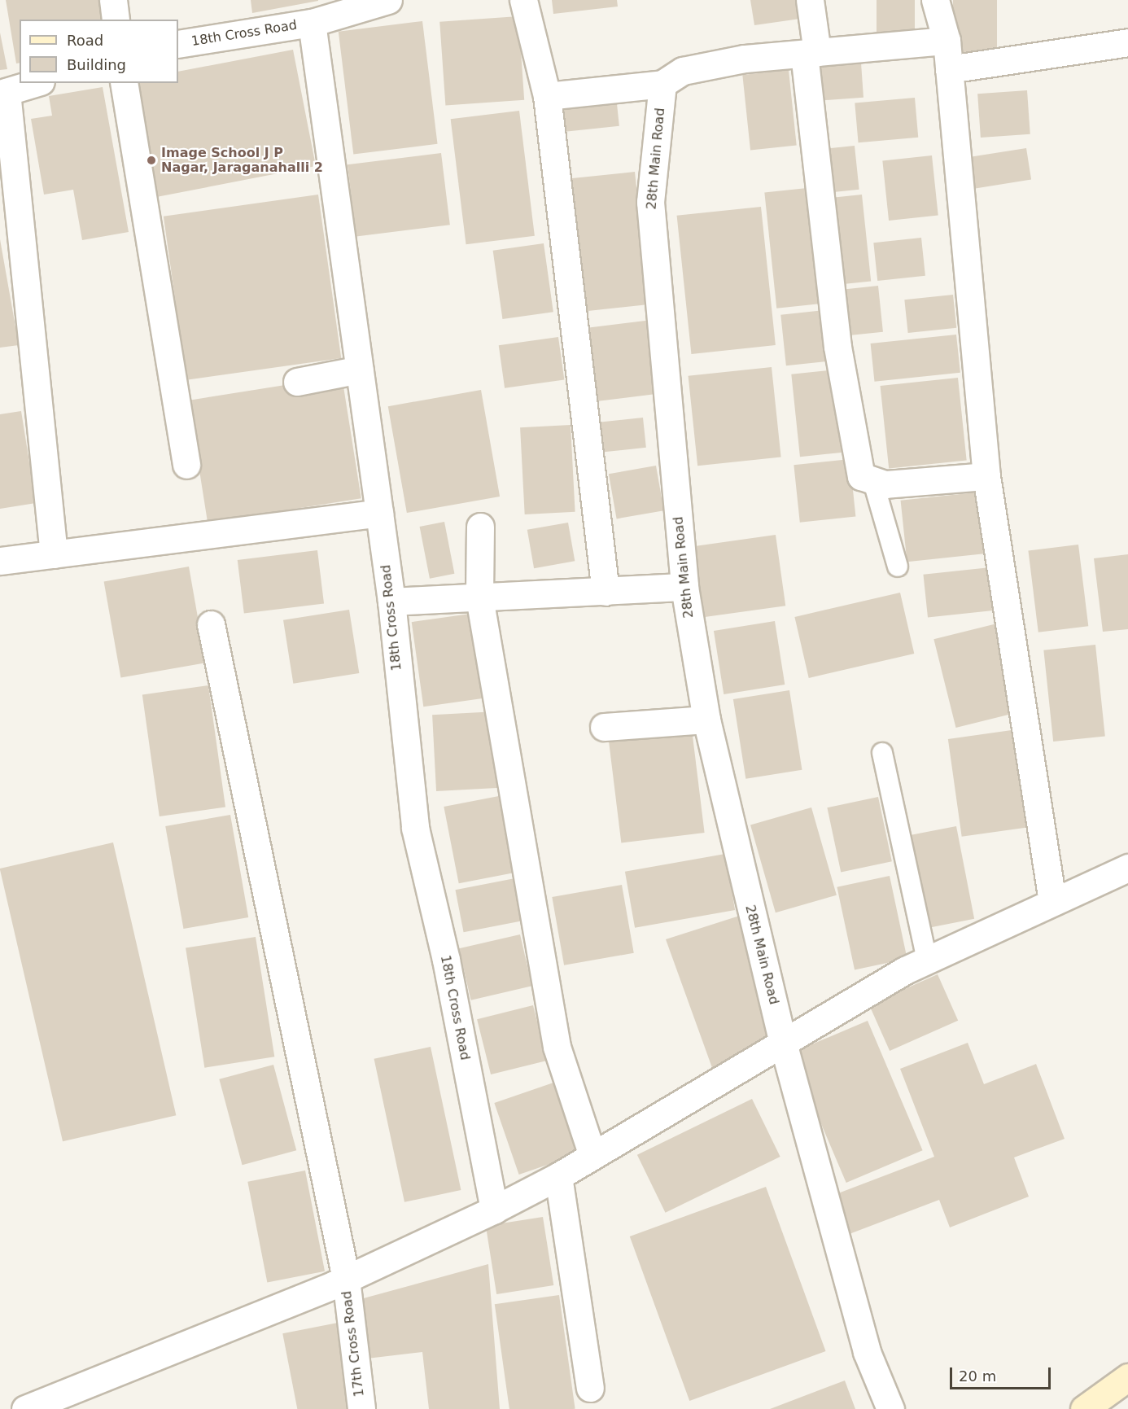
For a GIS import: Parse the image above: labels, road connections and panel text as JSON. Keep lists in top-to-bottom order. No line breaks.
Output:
{"streets":{"street":["18th Cross Road","28th Main Road","17th Cross Road"]},"places":["Image School J P Nagar, Jaraganahalli 2"],"legend":["Road","Building"],"scale_bar":"20 m"}
